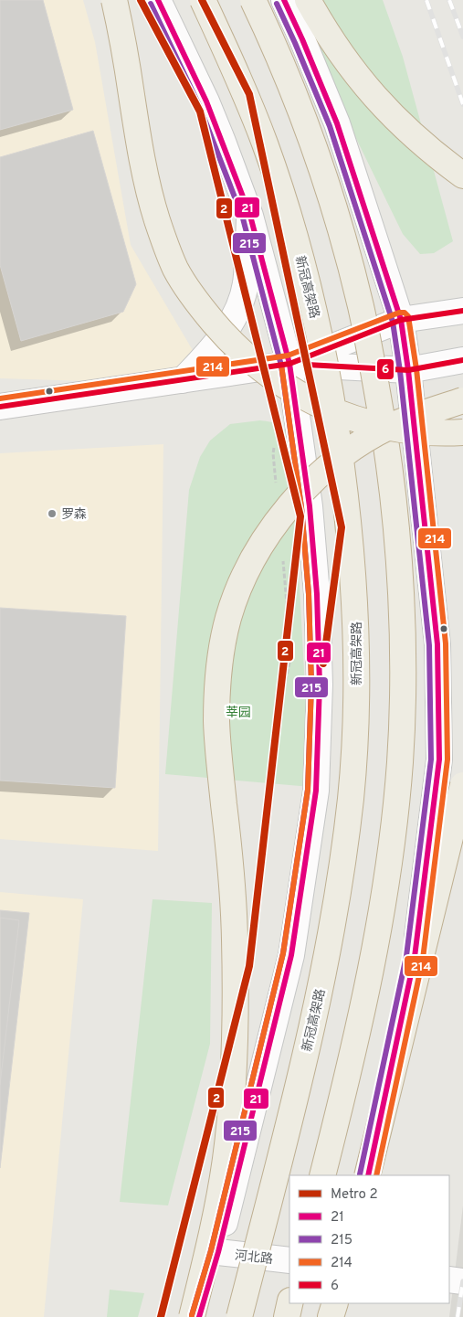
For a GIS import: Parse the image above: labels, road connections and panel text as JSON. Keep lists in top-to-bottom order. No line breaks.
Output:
{"streets":{"highway":["新冠高架路"],"main road":["河北路"]},"parks":["莘园"],"places":["罗森"],"lines":["metro line 2","transit line 21","transit line 215","transit line 6","transit line 214"],"legend":["Metro 2","21","215","214","6"]}
